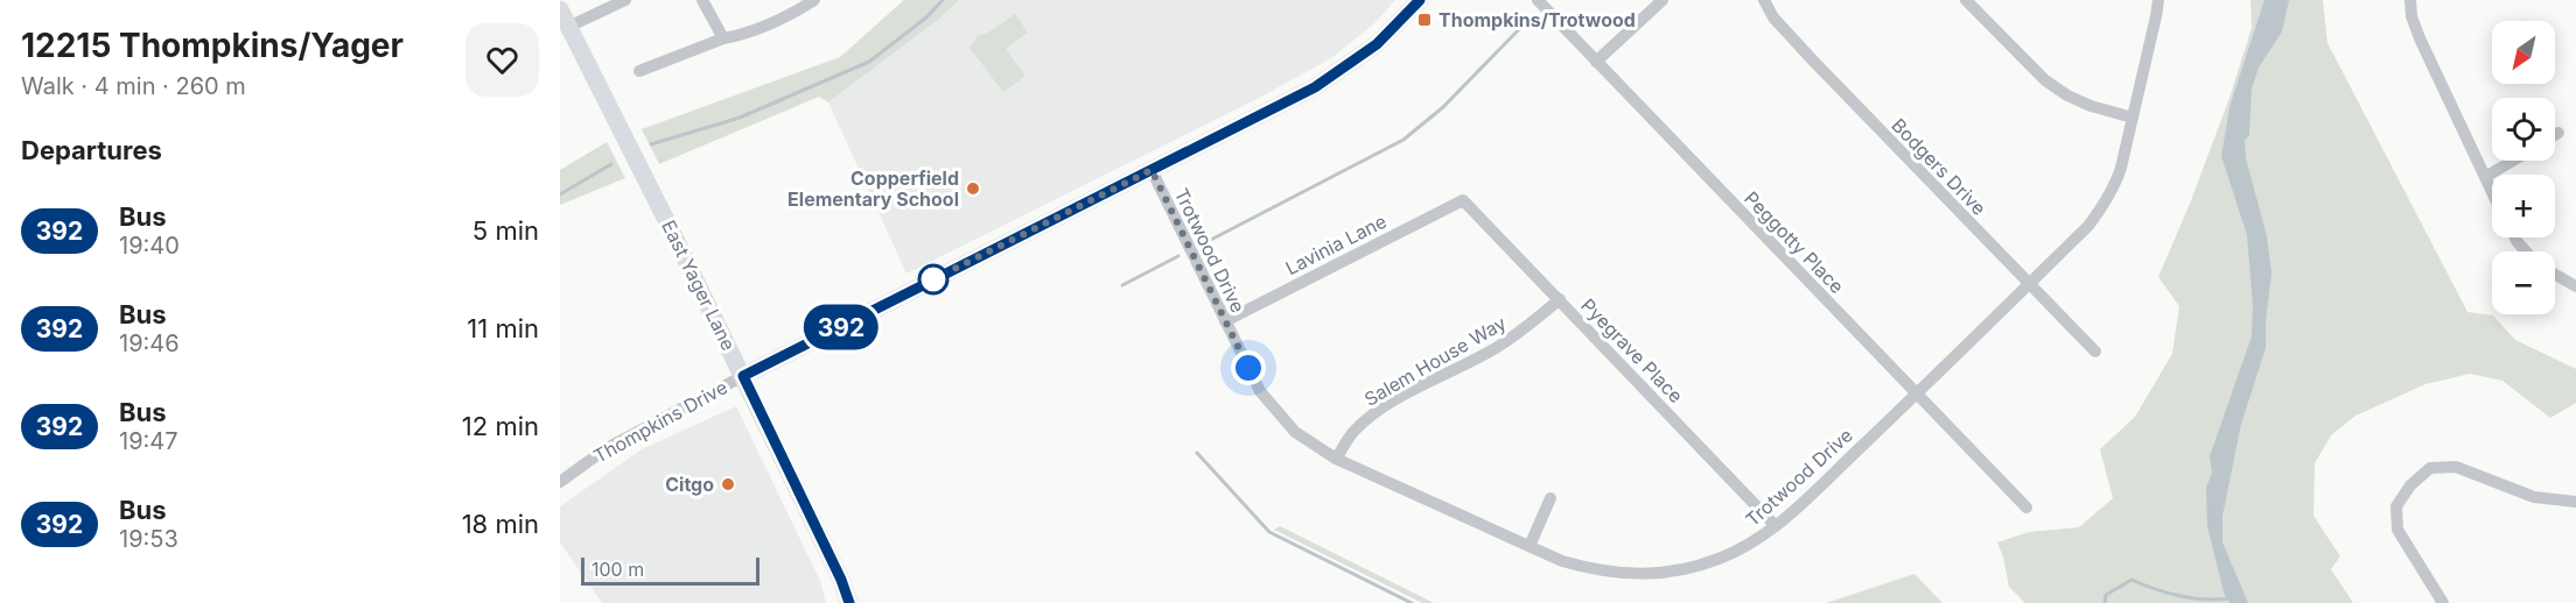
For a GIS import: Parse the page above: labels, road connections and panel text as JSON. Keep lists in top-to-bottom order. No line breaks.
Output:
{"streets":{"street":["Bodgers Drive","Peggotty Place","Lavinia Lane","Trotwood Drive","East Yager Lane","Pyegrave Place","Salem House Way","Thompkins Drive"]},"crossings":[["Bodgers Drive","Trotwood Drive"],["Peggotty Place","Trotwood Drive"],["Lavinia Lane","Trotwood Drive"],["Lavinia Lane","Pyegrave Place"],["Trotwood Drive","Pyegrave Place"],["Trotwood Drive","Salem House Way"],["Trotwood Drive","Thompkins Drive"],["East Yager Lane","Thompkins Drive"],["Pyegrave Place","Salem House Way"]],"places":{"transit":["Thompkins/Trotwood"],"other":["Copperfield Elementary School","Citgo"]},"lines":["bus line 392"],"scale_bar":"100 m","north":"bottom left","page":{"heading":[["12215 Thompkins/Yager","Walk · 4 min · 260 m"],"Departures"],"on_map":"392","map_buttons":["+","−"],"list":[{"mark":"392","name":"Bus","note":"19:40","value":"5 min"},{"mark":"392","name":"Bus","note":"19:46","value":"11 min"},{"mark":"392","name":"Bus","note":"19:47","value":"12 min"},{"mark":"392","name":"Bus","note":"19:53","value":"18 min"}],"scale":"100 m"}}
